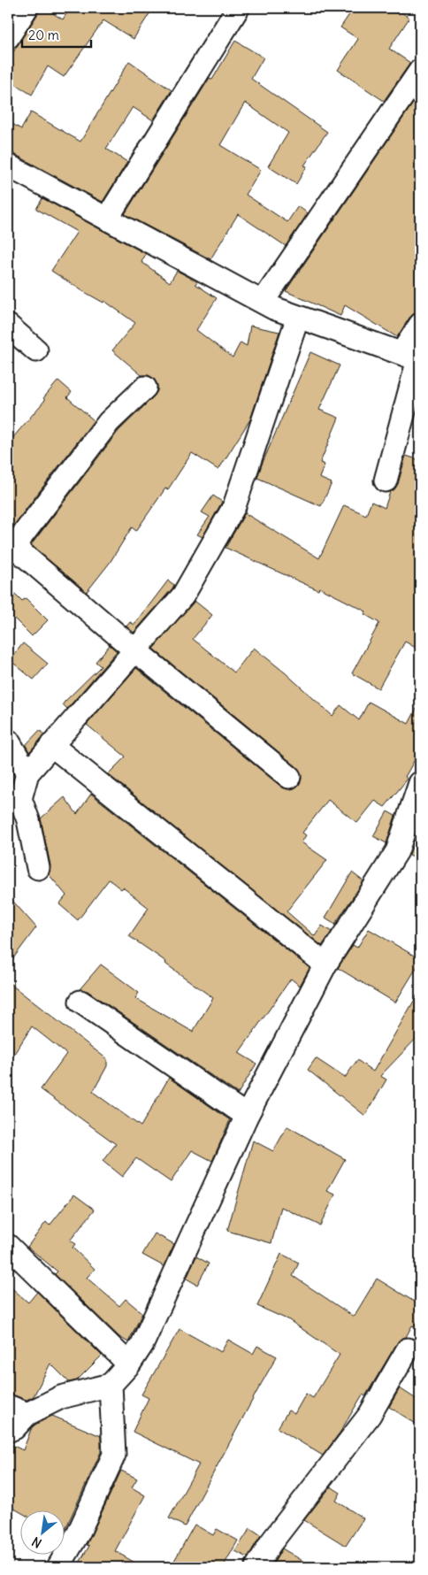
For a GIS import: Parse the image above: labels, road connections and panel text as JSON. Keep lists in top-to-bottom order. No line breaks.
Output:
{"scale_bar":"20 m","north":"bottom left"}
